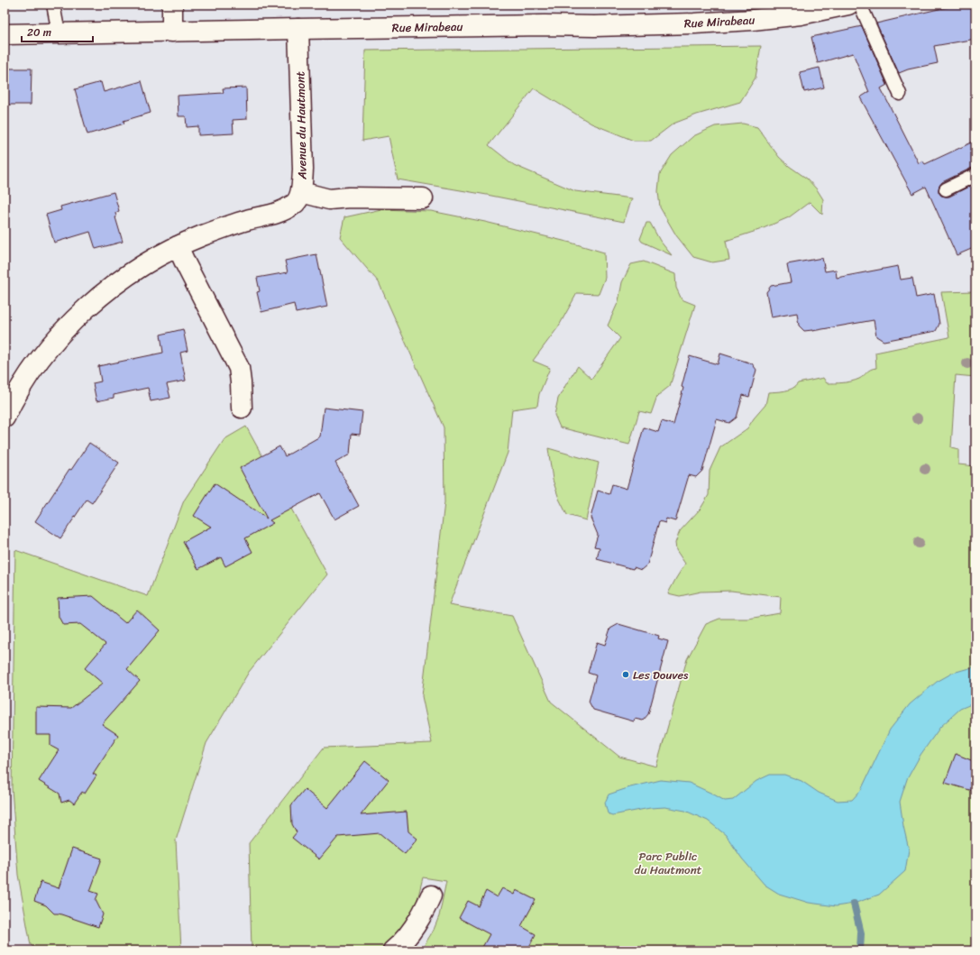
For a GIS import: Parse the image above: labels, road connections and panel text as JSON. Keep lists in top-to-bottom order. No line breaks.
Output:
{"streets":{"street":["Rue Mirabeau","Avenue du Hautmont"]},"crossings":[["Rue Mirabeau","Avenue du Hautmont"]],"parks":["Parc Public du Hautmont"],"places":["Les Douves"],"scale_bar":"20 m"}
